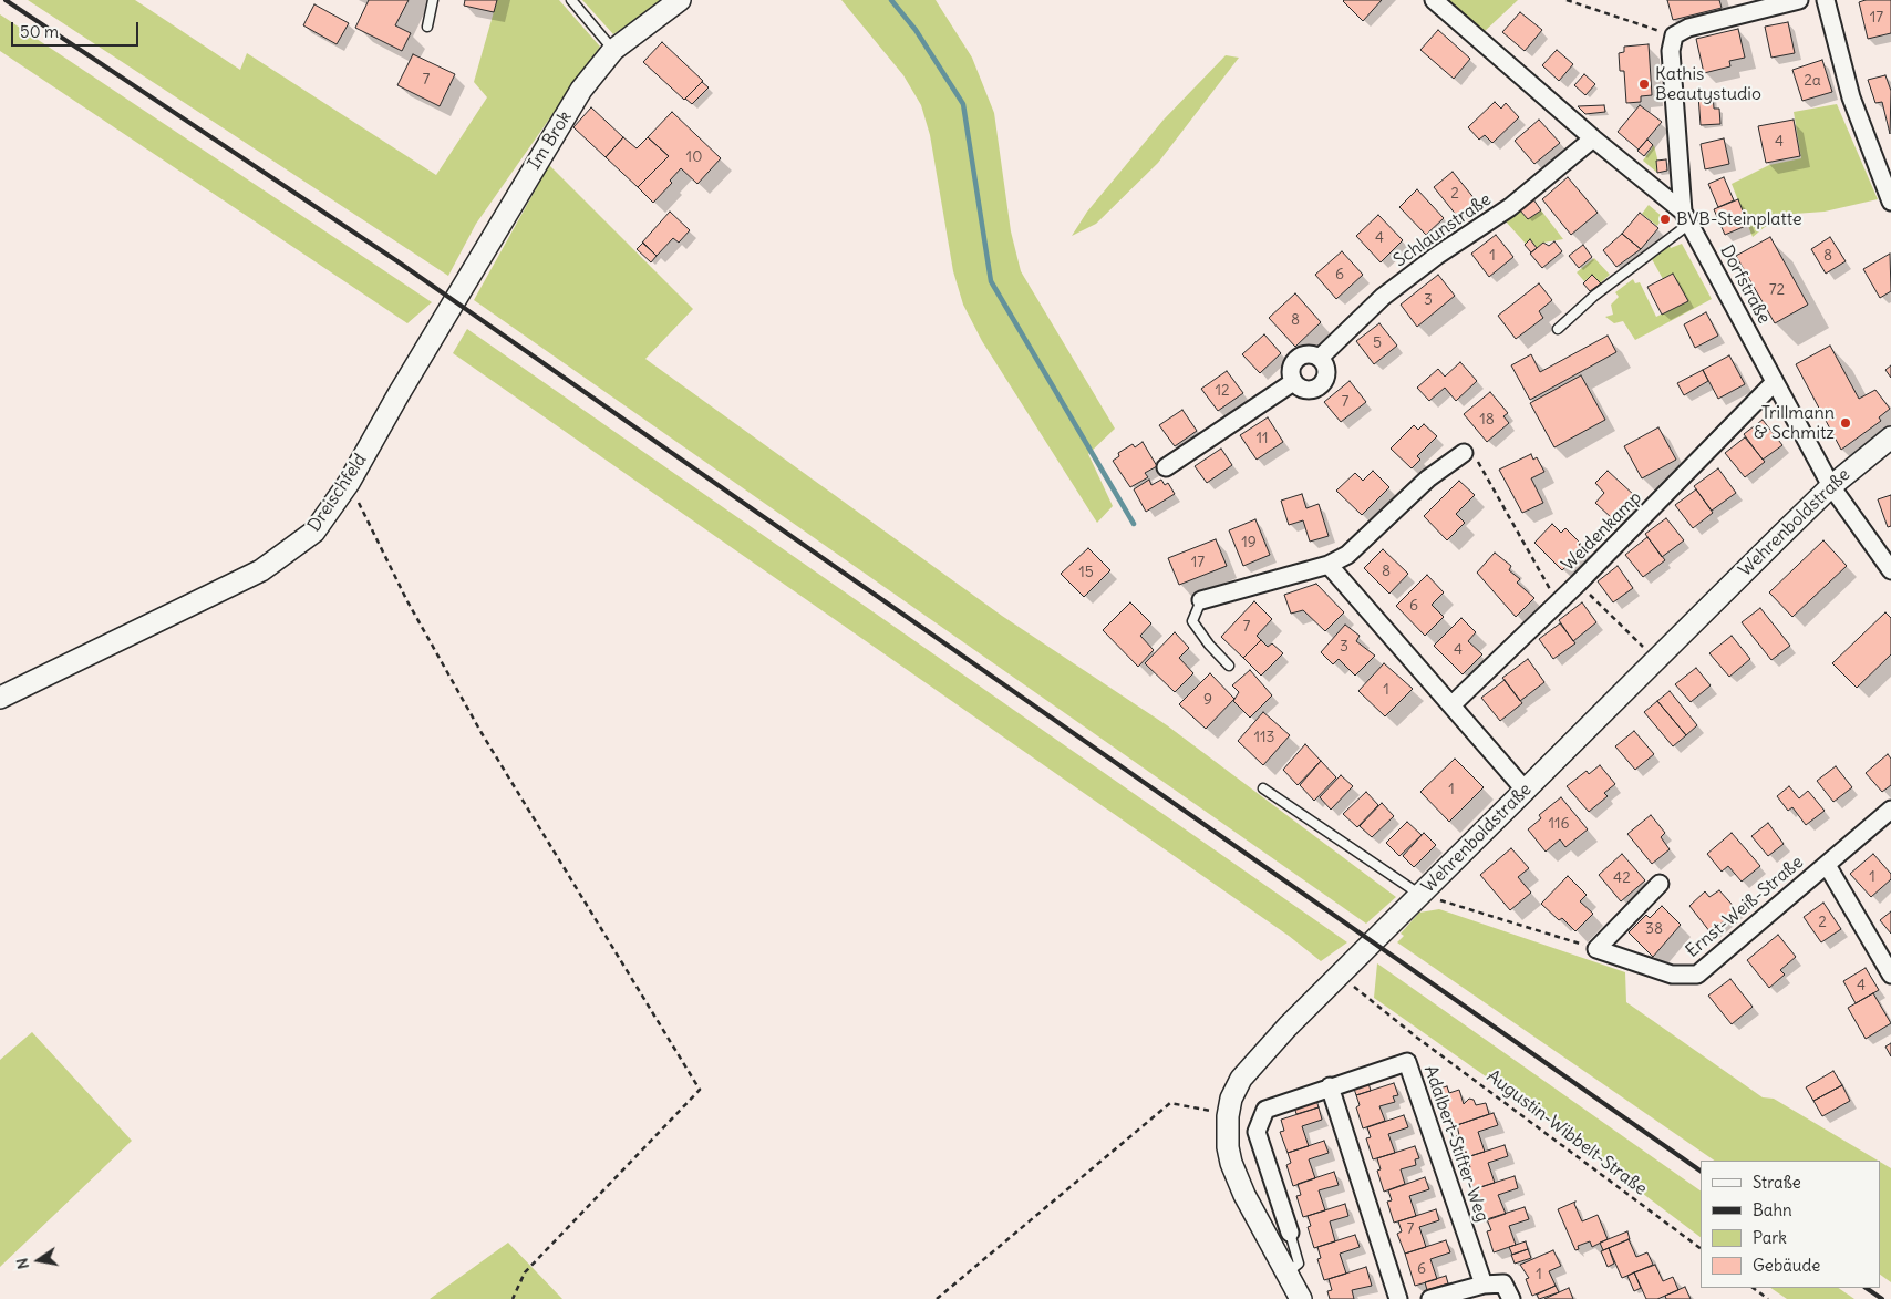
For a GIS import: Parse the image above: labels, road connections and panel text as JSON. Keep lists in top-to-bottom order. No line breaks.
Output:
{"streets":{"street":["Im Brok","Schlaunstraße","Dorfstraße","Dreischfeld","Wehrenboldstraße","Weidenkamp","Ernst-Weiß-Straße","Adalbert-Stifter-Weg"],"path":["Augustin-Wibbelt-Straße"]},"crossings":[["Im Brok","Dreischfeld"],["Schlaunstraße","Dorfstraße"],["Dorfstraße","Wehrenboldstraße"],["Dorfstraße","Weidenkamp"],["Wehrenboldstraße","Augustin-Wibbelt-Straße"]],"places":["Kathis Beautystudio","BVB-Steinplatte","Trillmann & Schmitz"],"house_numbers":["17","7","2a","4","10","2","4","1","8","6","72","3","8","5","12","7","18","11","19","17","8","15","6","7","3","4","1","9","113","1","116","1","42","2","38","4","7","6","1"],"legend":["Straße","Bahn","Park","Gebäude"],"scale_bar":"50 m","north":"left"}
